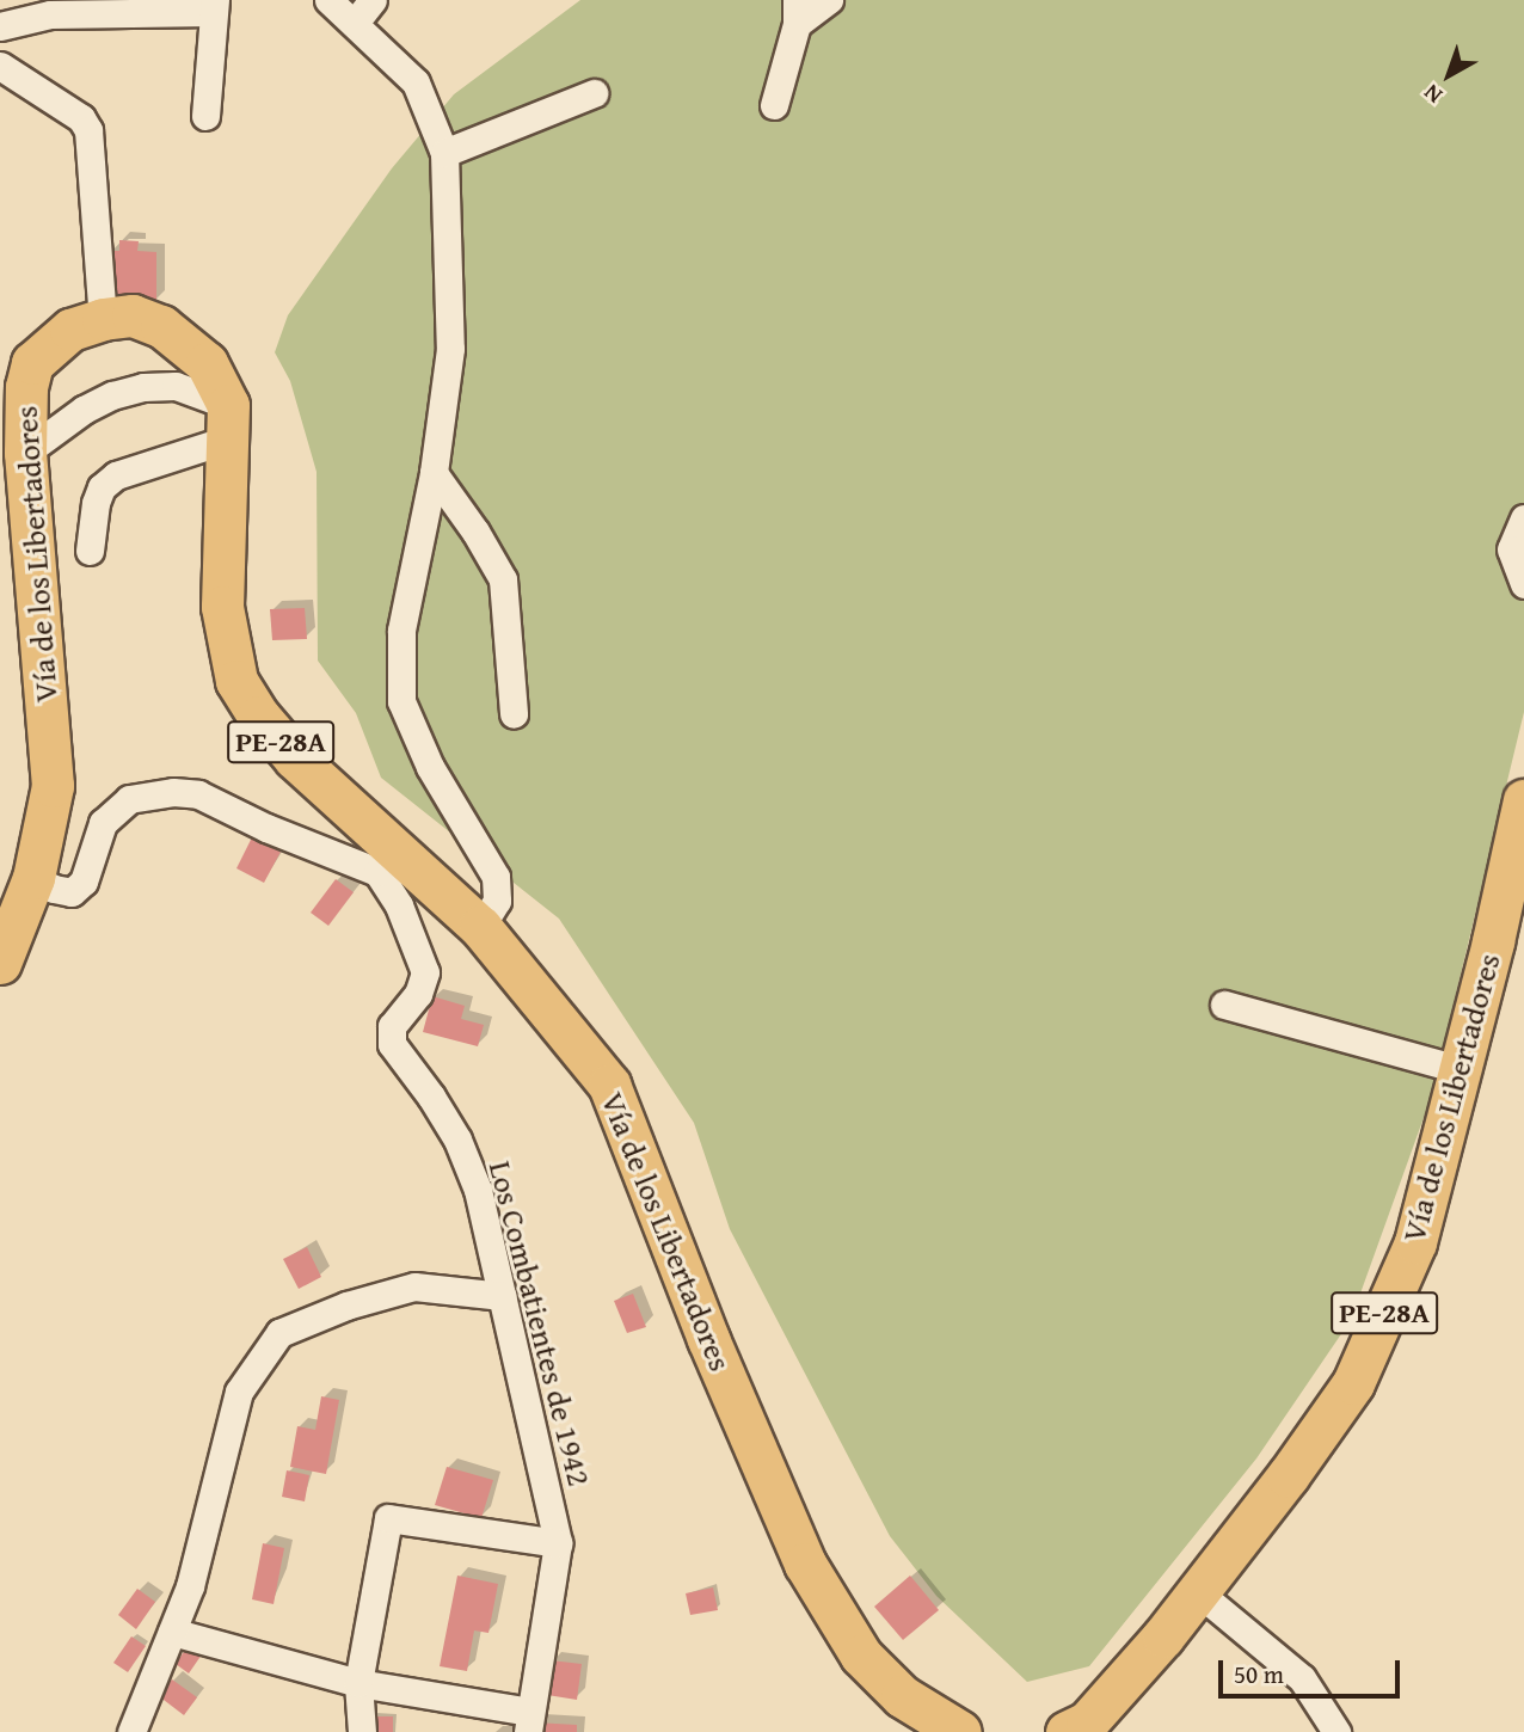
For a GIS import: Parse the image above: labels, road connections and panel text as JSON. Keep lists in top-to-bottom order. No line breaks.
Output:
{"streets":{"highway":["Vía de los Libertadores","PE-28A"],"street":["Los Combatientes de 1942"]},"scale_bar":"50 m","north":"bottom left"}
